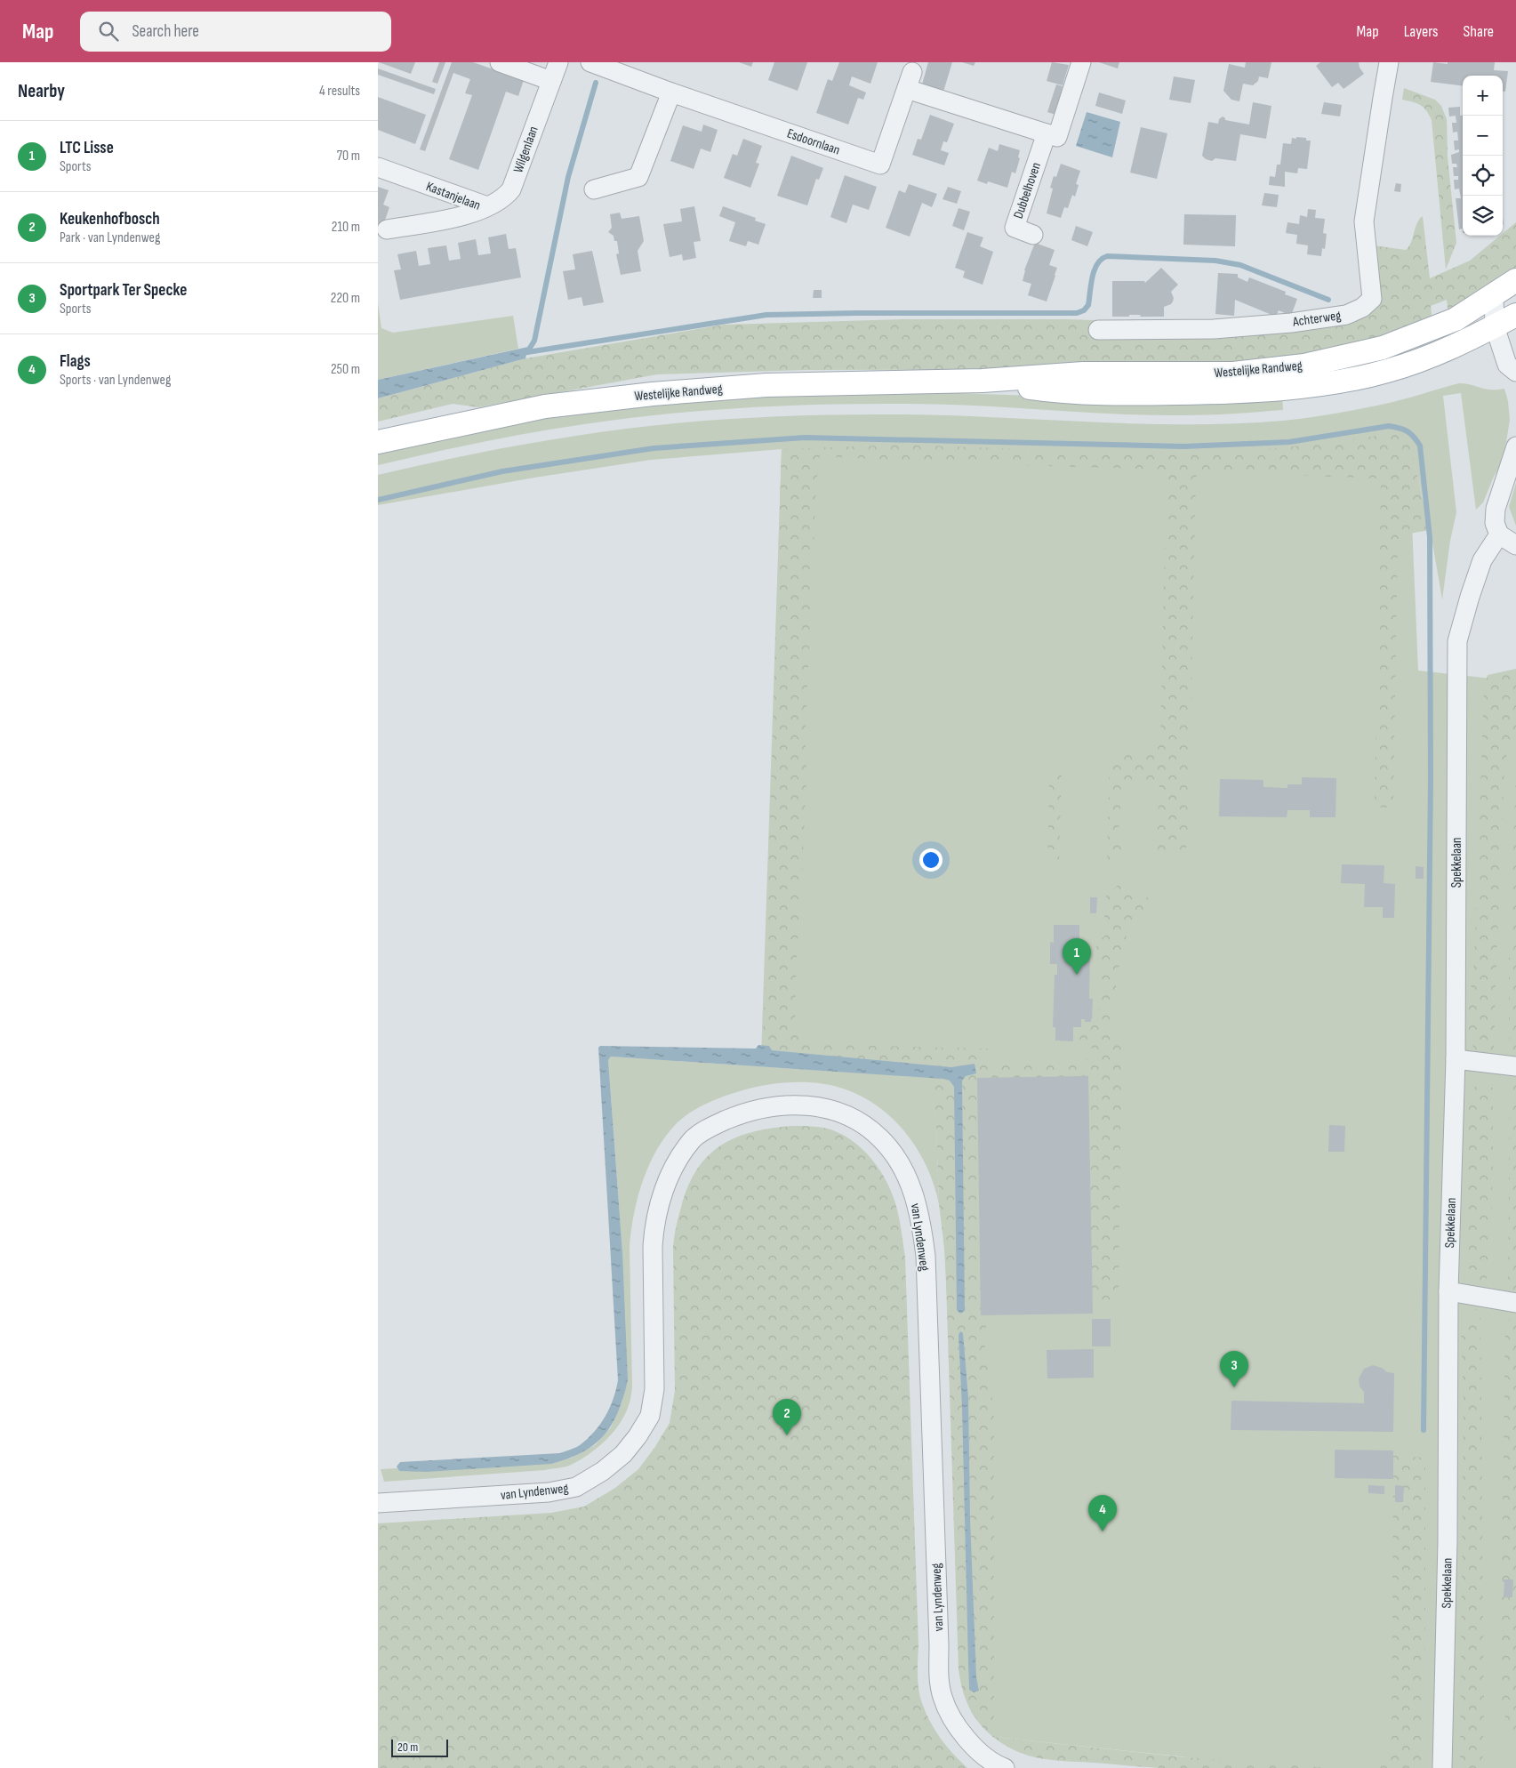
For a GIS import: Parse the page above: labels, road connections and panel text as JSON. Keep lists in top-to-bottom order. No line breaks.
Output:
{"streets":{"main road":["Westelijke Randweg"],"street":["Esdoornlaan","Wilgenlaan","Dubbelhoven","Kastanjelaan","Achterweg","Spekkelaan","van Lyndenweg"]},"crossings":[["Esdoornlaan","Dubbelhoven"],["Wilgenlaan","Kastanjelaan"]],"scale_bar":"20 m","page":{"header":"Map","search":"Search here","nav":["Map","Layers","Share"],"heading":["Nearby","4 results"],"map_buttons":["+","−"],"list":[{"mark":"1","name":"LTC Lisse","note":"Sports","value":"70 m"},{"mark":"2","name":"Keukenhofbosch","note":"Park · van Lyndenweg","value":"210 m"},{"mark":"3","name":"Sportpark Ter Specke","note":"Sports","value":"220 m"},{"mark":"4","name":"Flags","note":"Sports · van Lyndenweg","value":"250 m"}],"pins":["1","3","2","4"],"scale":"20 m"}}
